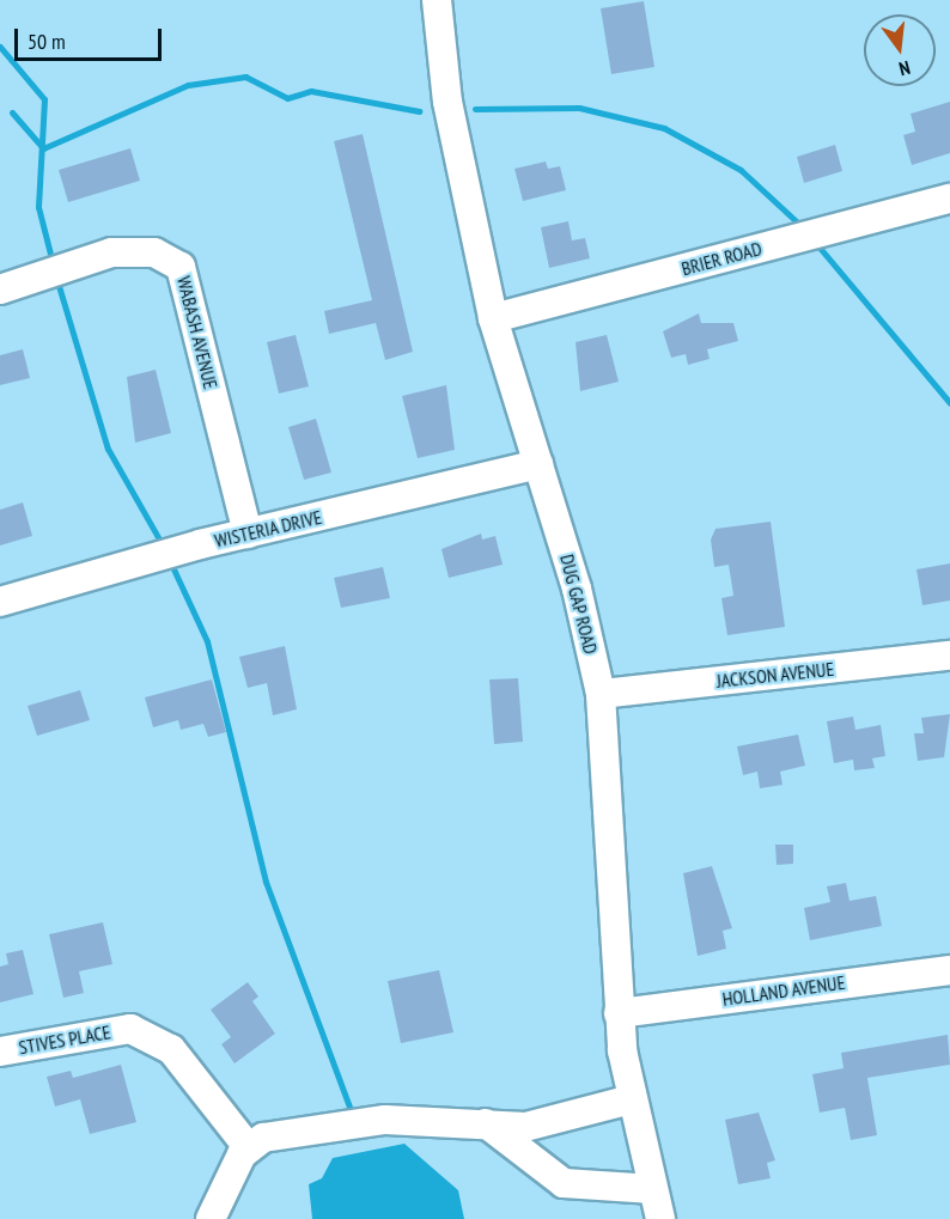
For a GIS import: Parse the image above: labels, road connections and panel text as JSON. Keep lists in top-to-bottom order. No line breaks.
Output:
{"streets":{"street":["BRIER ROAD","WABASH AVENUE","WISTERIA DRIVE","DUG GAP ROAD","JACKSON AVENUE","HOLLAND AVENUE","STIVES PLACE"]},"crossings":[["BRIER ROAD","DUG GAP ROAD"],["WABASH AVENUE","WISTERIA DRIVE"],["WISTERIA DRIVE","DUG GAP ROAD"],["DUG GAP ROAD","JACKSON AVENUE"],["DUG GAP ROAD","HOLLAND AVENUE"]],"scale_bar":"50 m","north":"bottom"}
